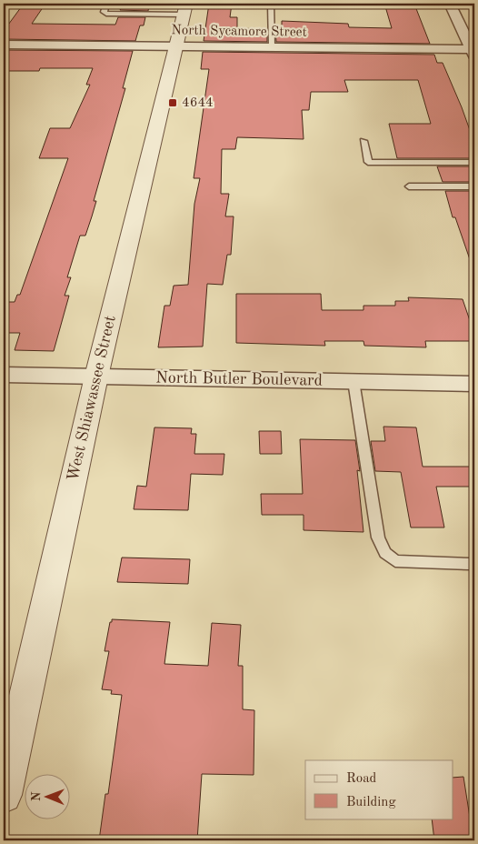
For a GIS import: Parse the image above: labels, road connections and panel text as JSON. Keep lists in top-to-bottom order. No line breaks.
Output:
{"streets":{"street":["North Sycamore Street","North Butler Boulevard","West Shiawassee Street"]},"crossings":[["North Sycamore Street","West Shiawassee Street"],["North Butler Boulevard","West Shiawassee Street"]],"places":{"transit":["4644"]},"legend":["Road","Building"],"north":"left"}
